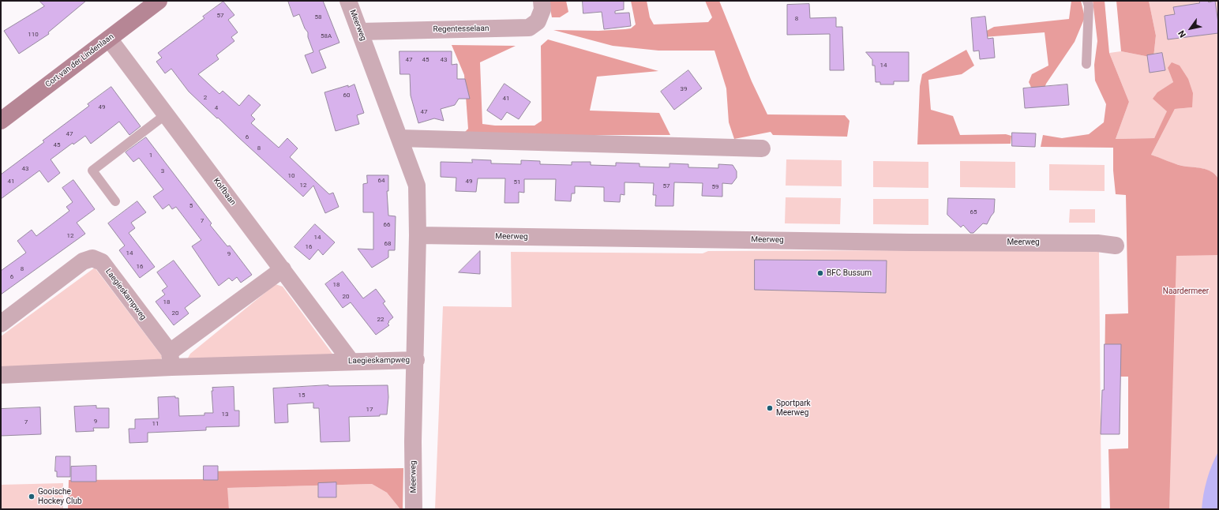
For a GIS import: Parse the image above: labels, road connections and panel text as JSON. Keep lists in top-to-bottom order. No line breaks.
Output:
{"streets":{"main road":["Cort van der Lindenlaan"],"street":["Meerweg","Regentesselaan","Kolfbaan","Laegieskampweg"]},"crossings":[["Meerweg","Regentesselaan"],["Meerweg","Laegieskampweg"],["Cort van der Lindenlaan","Kolfbaan"],["Kolfbaan","Laegieskampweg"]],"parks":["Naardermeer"],"places":["BFC Bussum","Sportpark Meerweg","Gooische Hockey Club"],"house_numbers":["57","58","8","110","58A","47","45","43","14","39","60","2","41","49","4","47","47","6","45","8","1","43","3","10","64","41","49","51","12","57","59","5","65","7","66","12","14","68","16","14","9","16","8","6","18","20","18","20","22","15","17","13","9","7","11"],"north":"bottom left"}
